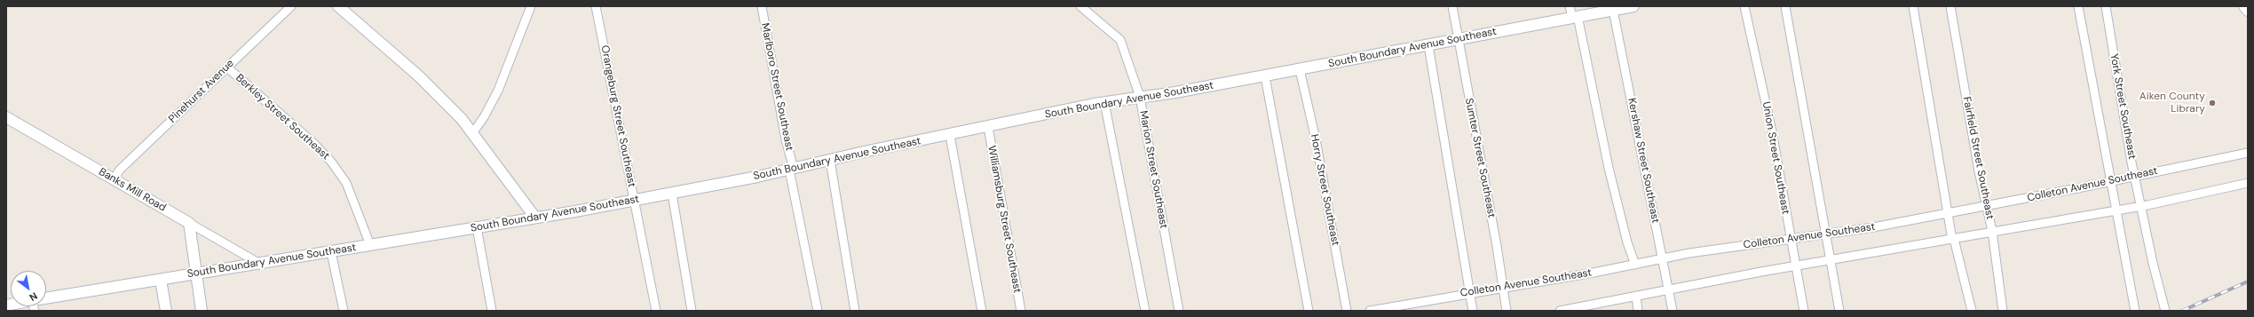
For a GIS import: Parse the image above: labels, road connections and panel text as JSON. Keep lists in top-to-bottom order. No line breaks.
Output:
{"streets":{"street":["South Boundary Avenue Southeast","Marlboro Street Southeast","Pinehurst Avenue","York Street Southeast","Orangeburg Street Southeast","Berkley Street Southeast","Sumter Street Southeast","Union Street Southeast","Fairfield Street Southeast","Kershaw Street Southeast","Marion Street Southeast","Colleton Avenue Southeast","Banks Mill Road","Horry Street Southeast","Williamsburg Street Southeast"]},"crossings":[["South Boundary Avenue Southeast","Marlboro Street Southeast"],["South Boundary Avenue Southeast","Orangeburg Street Southeast"],["South Boundary Avenue Southeast","Berkley Street Southeast"],["South Boundary Avenue Southeast","Sumter Street Southeast"],["South Boundary Avenue Southeast","Kershaw Street Southeast"],["South Boundary Avenue Southeast","Marion Street Southeast"],["South Boundary Avenue Southeast","Banks Mill Road"],["South Boundary Avenue Southeast","Horry Street Southeast"],["South Boundary Avenue Southeast","Williamsburg Street Southeast"],["Pinehurst Avenue","Berkley Street Southeast"],["Pinehurst Avenue","Banks Mill Road"],["York Street Southeast","Colleton Avenue Southeast"],["Sumter Street Southeast","Colleton Avenue Southeast"],["Union Street Southeast","Colleton Avenue Southeast"],["Fairfield Street Southeast","Colleton Avenue Southeast"],["Kershaw Street Southeast","Colleton Avenue Southeast"]],"places":["Aiken County Library"],"north":"bottom right"}
